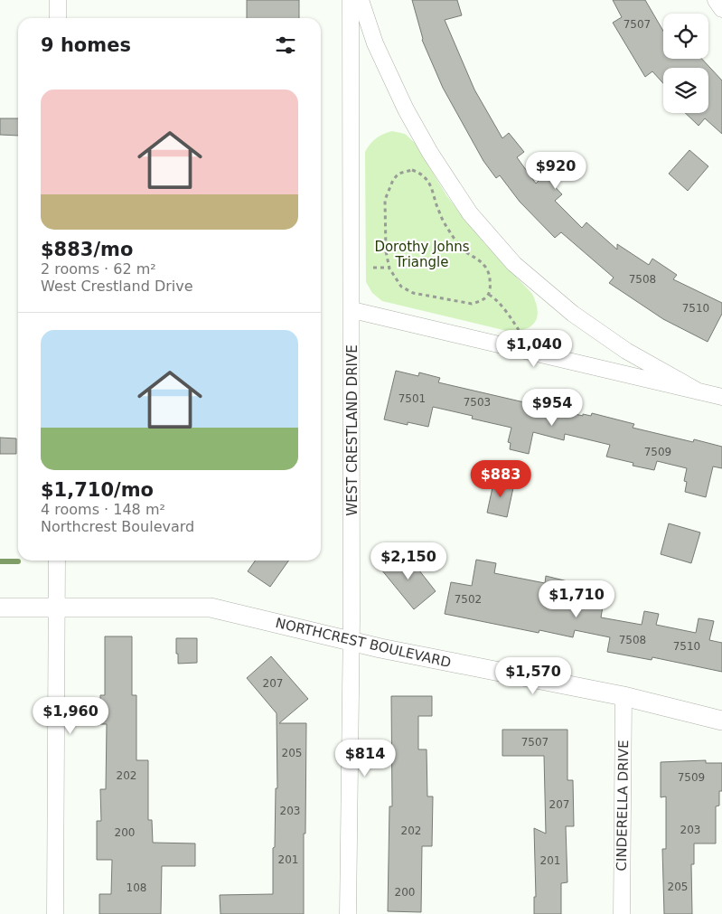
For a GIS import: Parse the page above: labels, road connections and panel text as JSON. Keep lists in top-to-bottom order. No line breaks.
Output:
{"streets":{"street":["WEST CRESTLAND DRIVE","NORTHCREST BOULEVARD","CINDERELLA DRIVE"]},"crossings":[["WEST CRESTLAND DRIVE","NORTHCREST BOULEVARD"],["NORTHCREST BOULEVARD","CINDERELLA DRIVE"]],"parks":["Dorothy Johns Triangle"],"house_numbers":["7507","7508","7510","7501","7503","7509","7502","7508","7510","207","7507","205","202","7509","207","203","203","202","200","201","201","205","108","200"],"page":{"heading":"9 homes","list":[{"name":"$883/mo","note":"2 rooms · 62 m² · West Crestland Drive"},{"name":"$1,710/mo","note":"4 rooms · 148 m² · Northcrest Boulevard"}],"price":["$920","$1,040","$954","$883","$2,150","$1,710","$1,570","$1,960","$814"]}}
